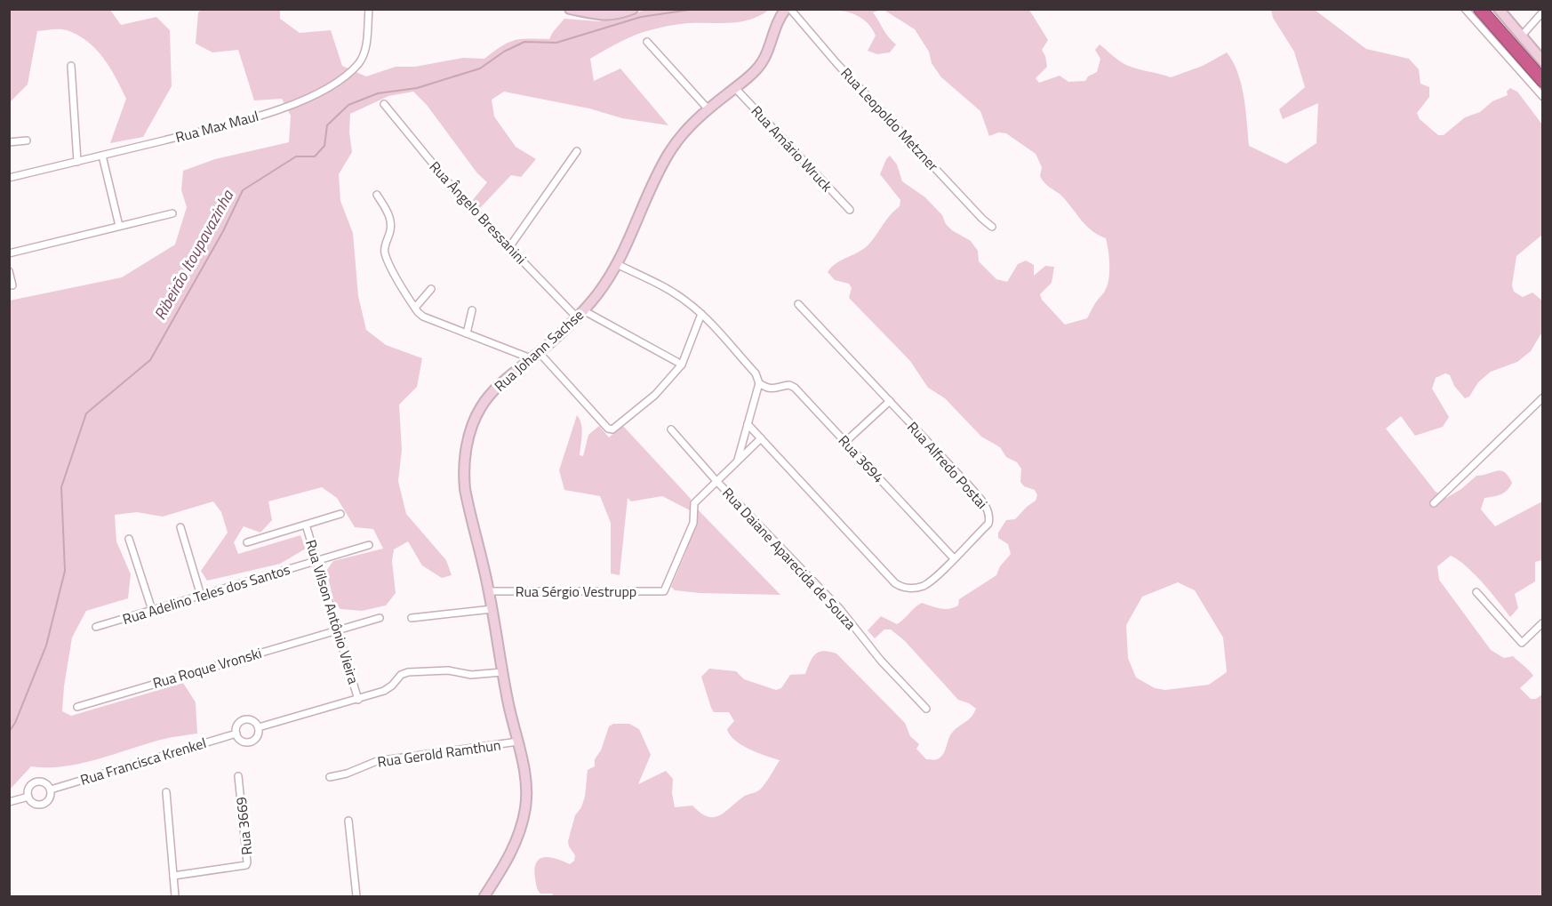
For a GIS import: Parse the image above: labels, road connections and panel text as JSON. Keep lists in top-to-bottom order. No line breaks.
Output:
{"streets":{"street":["Rua Leopoldo Metzner","Rua Max Maul","Rua Amário Wruck","Rua Ângelo Bressanini","Rua Johann Sachse","Rua 3694","Rua Alfredo Postai","Rua Daiane Aparecida de Souza","Rua Sérgio Vestrupp","Rua Adelino Teles dos Santos","Rua Vilson Antônio Vieira","Rua Roque Vronski","Rua Gerold Ramthun","Rua Francisca Krenkel","Rua 3669"]},"crossings":[["Rua Amário Wruck","Rua Johann Sachse"],["Rua Ângelo Bressanini","Rua Johann Sachse"],["Rua Johann Sachse","Rua Sérgio Vestrupp"],["Rua Johann Sachse","Rua Gerold Ramthun"],["Rua 3694","Rua Alfredo Postai"],["Rua Daiane Aparecida de Souza","Rua Sérgio Vestrupp"],["Rua Adelino Teles dos Santos","Rua Vilson Antônio Vieira"],["Rua Vilson Antônio Vieira","Rua Roque Vronski"]],"water":["Ribeirão Itoupavazinha"]}
